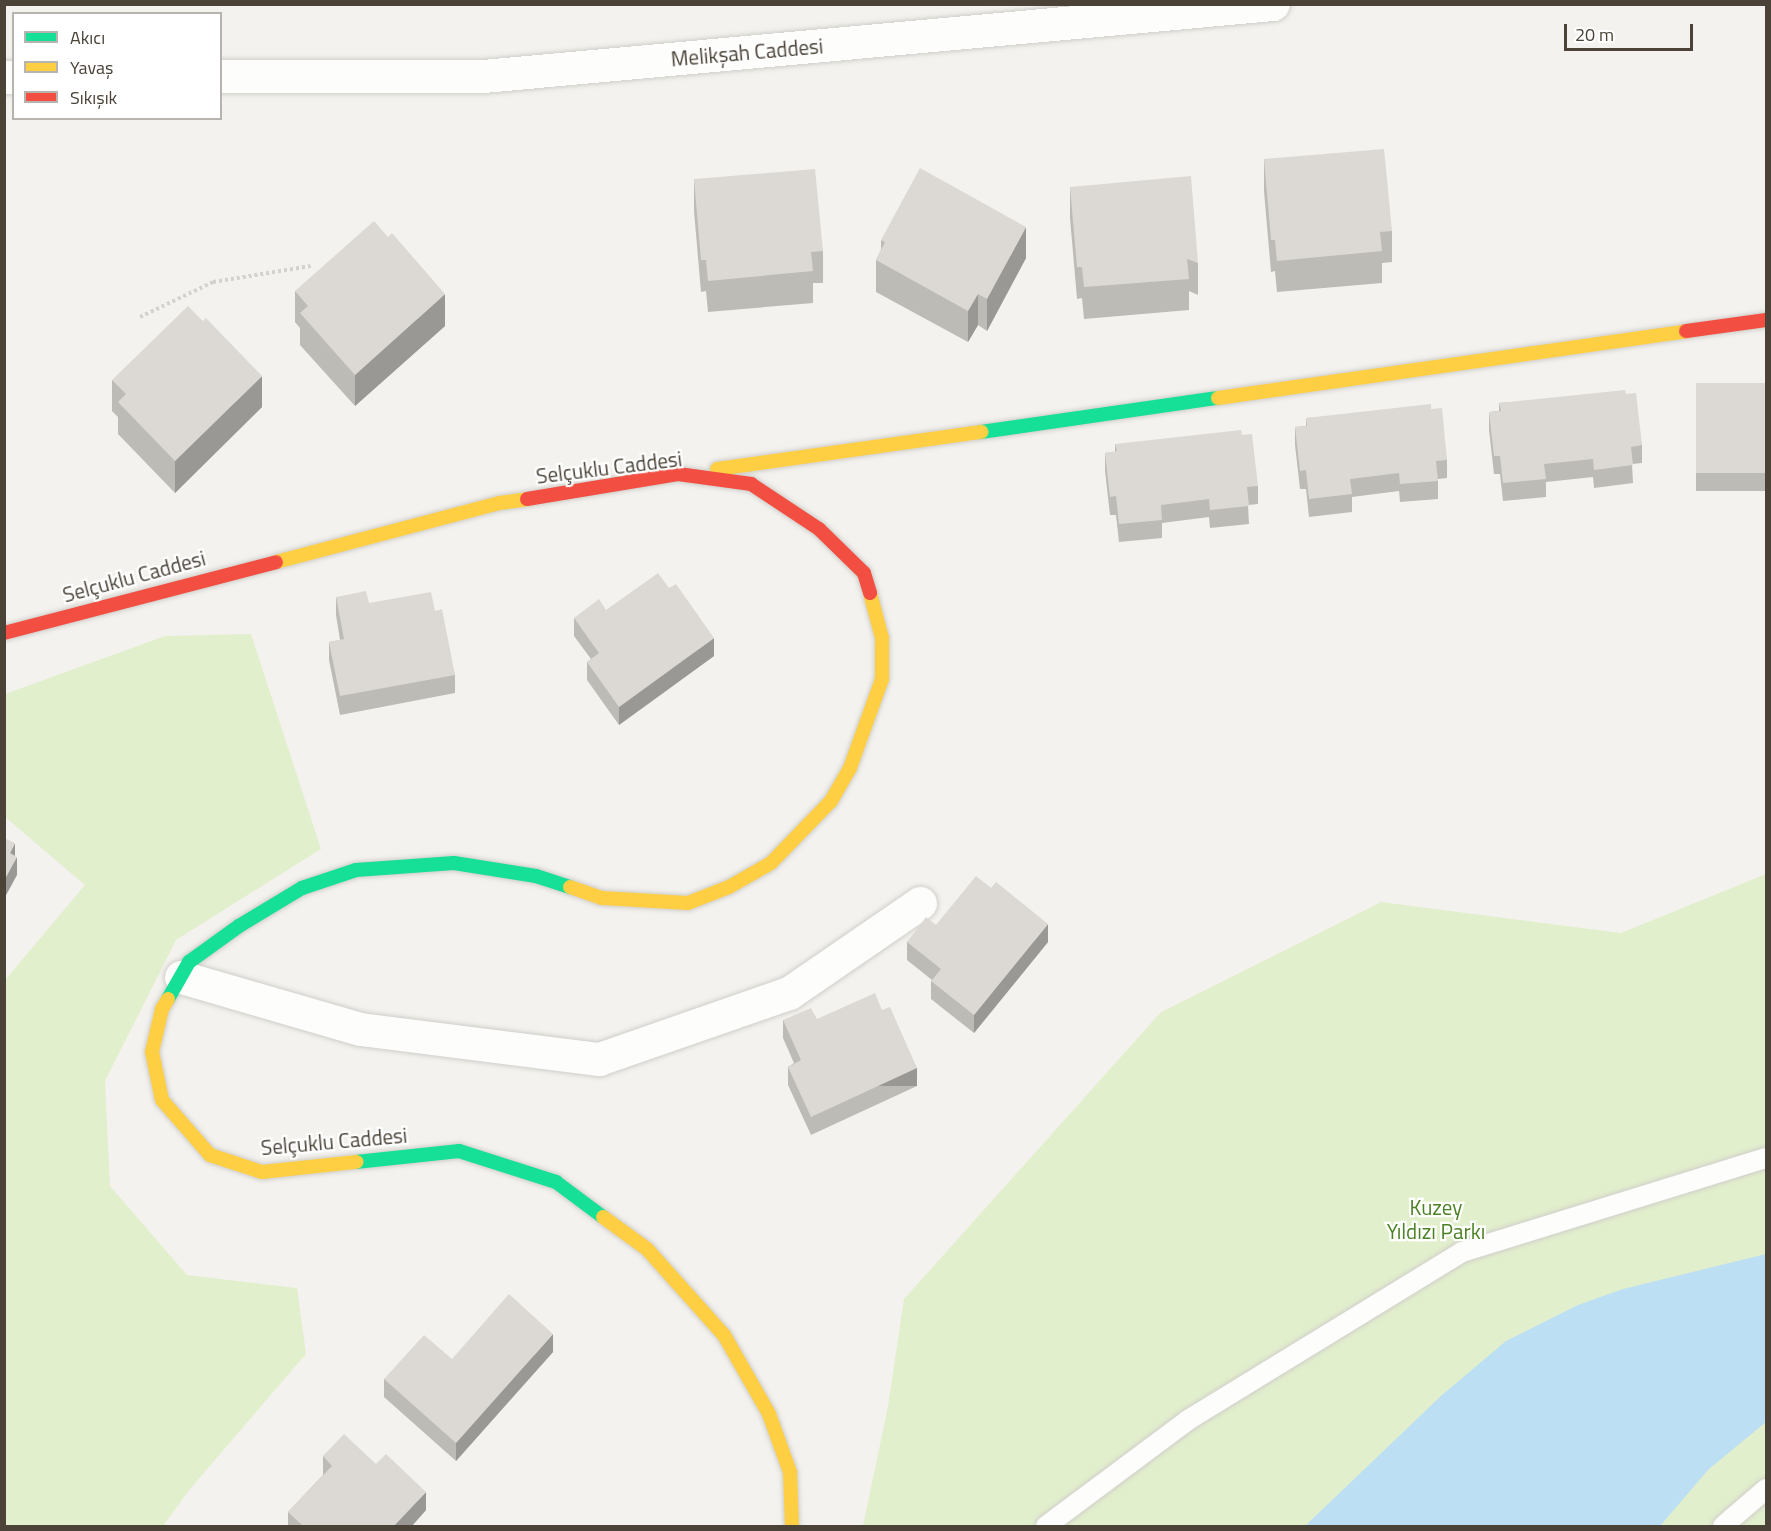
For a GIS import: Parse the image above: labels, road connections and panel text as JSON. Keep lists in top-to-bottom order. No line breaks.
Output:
{"streets":{"street":["Melikşah Caddesi","Selçuklu Caddesi"]},"parks":["Kuzey Yıldızı Parkı"],"legend":["Akıcı","Yavaş","Sıkışık"],"scale_bar":"20 m"}
